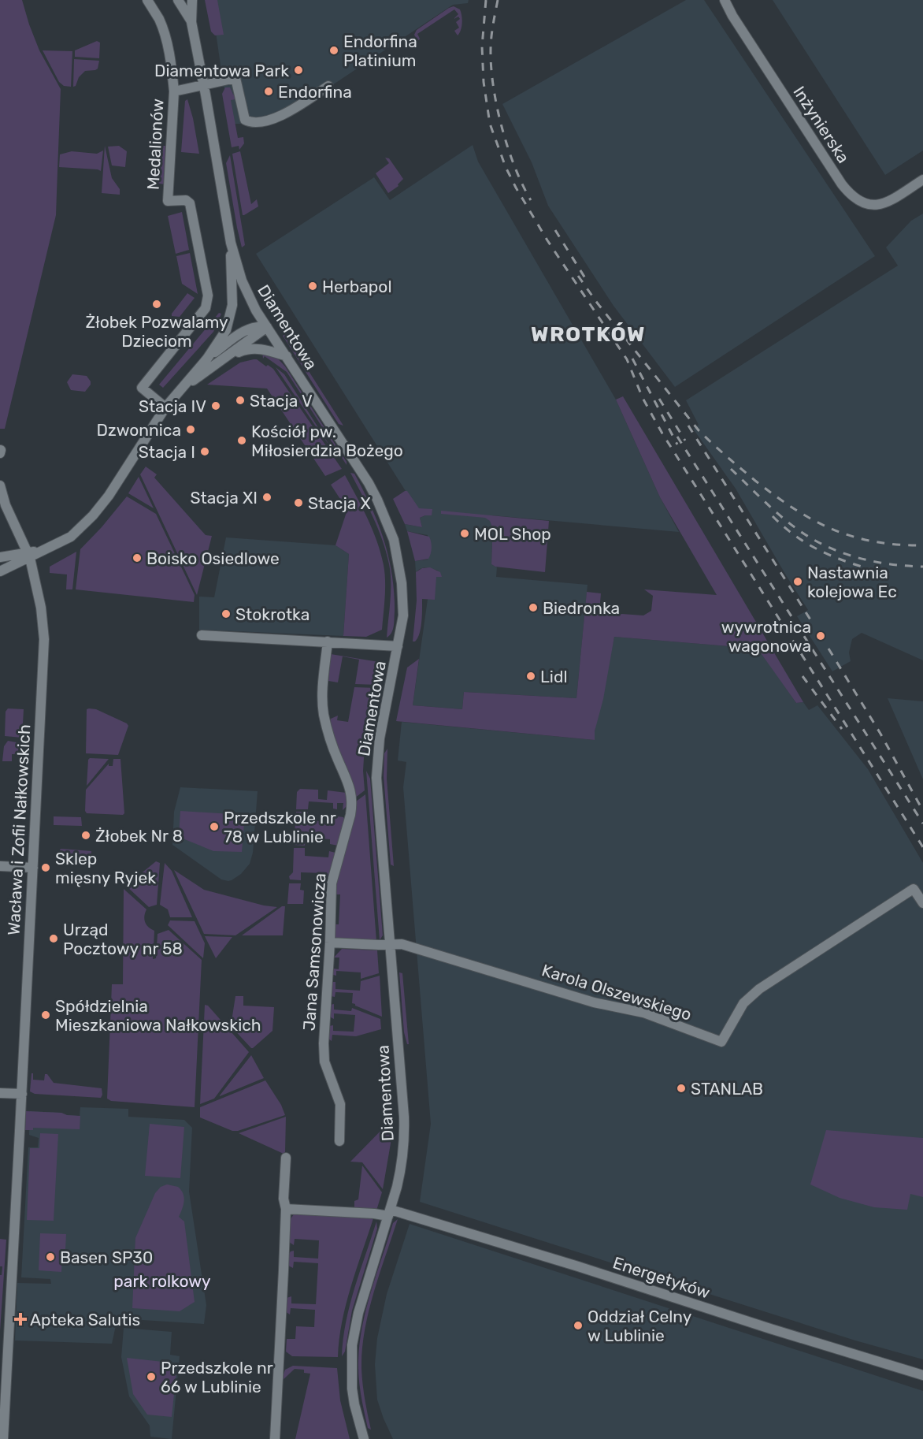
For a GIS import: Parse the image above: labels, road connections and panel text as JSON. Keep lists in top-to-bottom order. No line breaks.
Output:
{"streets":{"street":["Inżynierska","Medalionów","Diamentowa","Wacława i Zofii Nałkowskich","Jana Samsonowicza","Karola Olszewskiego","Energetyków"]},"crossings":[["Diamentowa","Karola Olszewskiego"],["Diamentowa","Energetyków"]],"districts":["WROTKÓW"],"parks":["park rolkowy"],"places":{"other":["Endorfina Platinium","Diamentowa Park","Endorfina","Herbapol","Żłobek Pozwalamy Dzieciom","Stacja V","Stacja IV","Dzwonnica","Kościół pw. Miłosierdzia Bożego","Stacja I","Stacja XI","Stacja X","MOL Shop","Boisko Osiedlowe","Nastawnia kolejowa Ec","Biedronka","Stokrotka","wywrotnica wagonowa","Lidl","Przedszkole nr 78 w Lublinie","Żłobek Nr 8","Sklep mięsny Ryjek","Urząd Pocztowy nr 58","Spółdzielnia Mieszkaniowa Nałkowskich","STANLAB","Basen SP30","Oddział Celny w Lublinie","Przedszkole nr 66 w Lublinie"],"health":["Apteka Salutis"]}}
